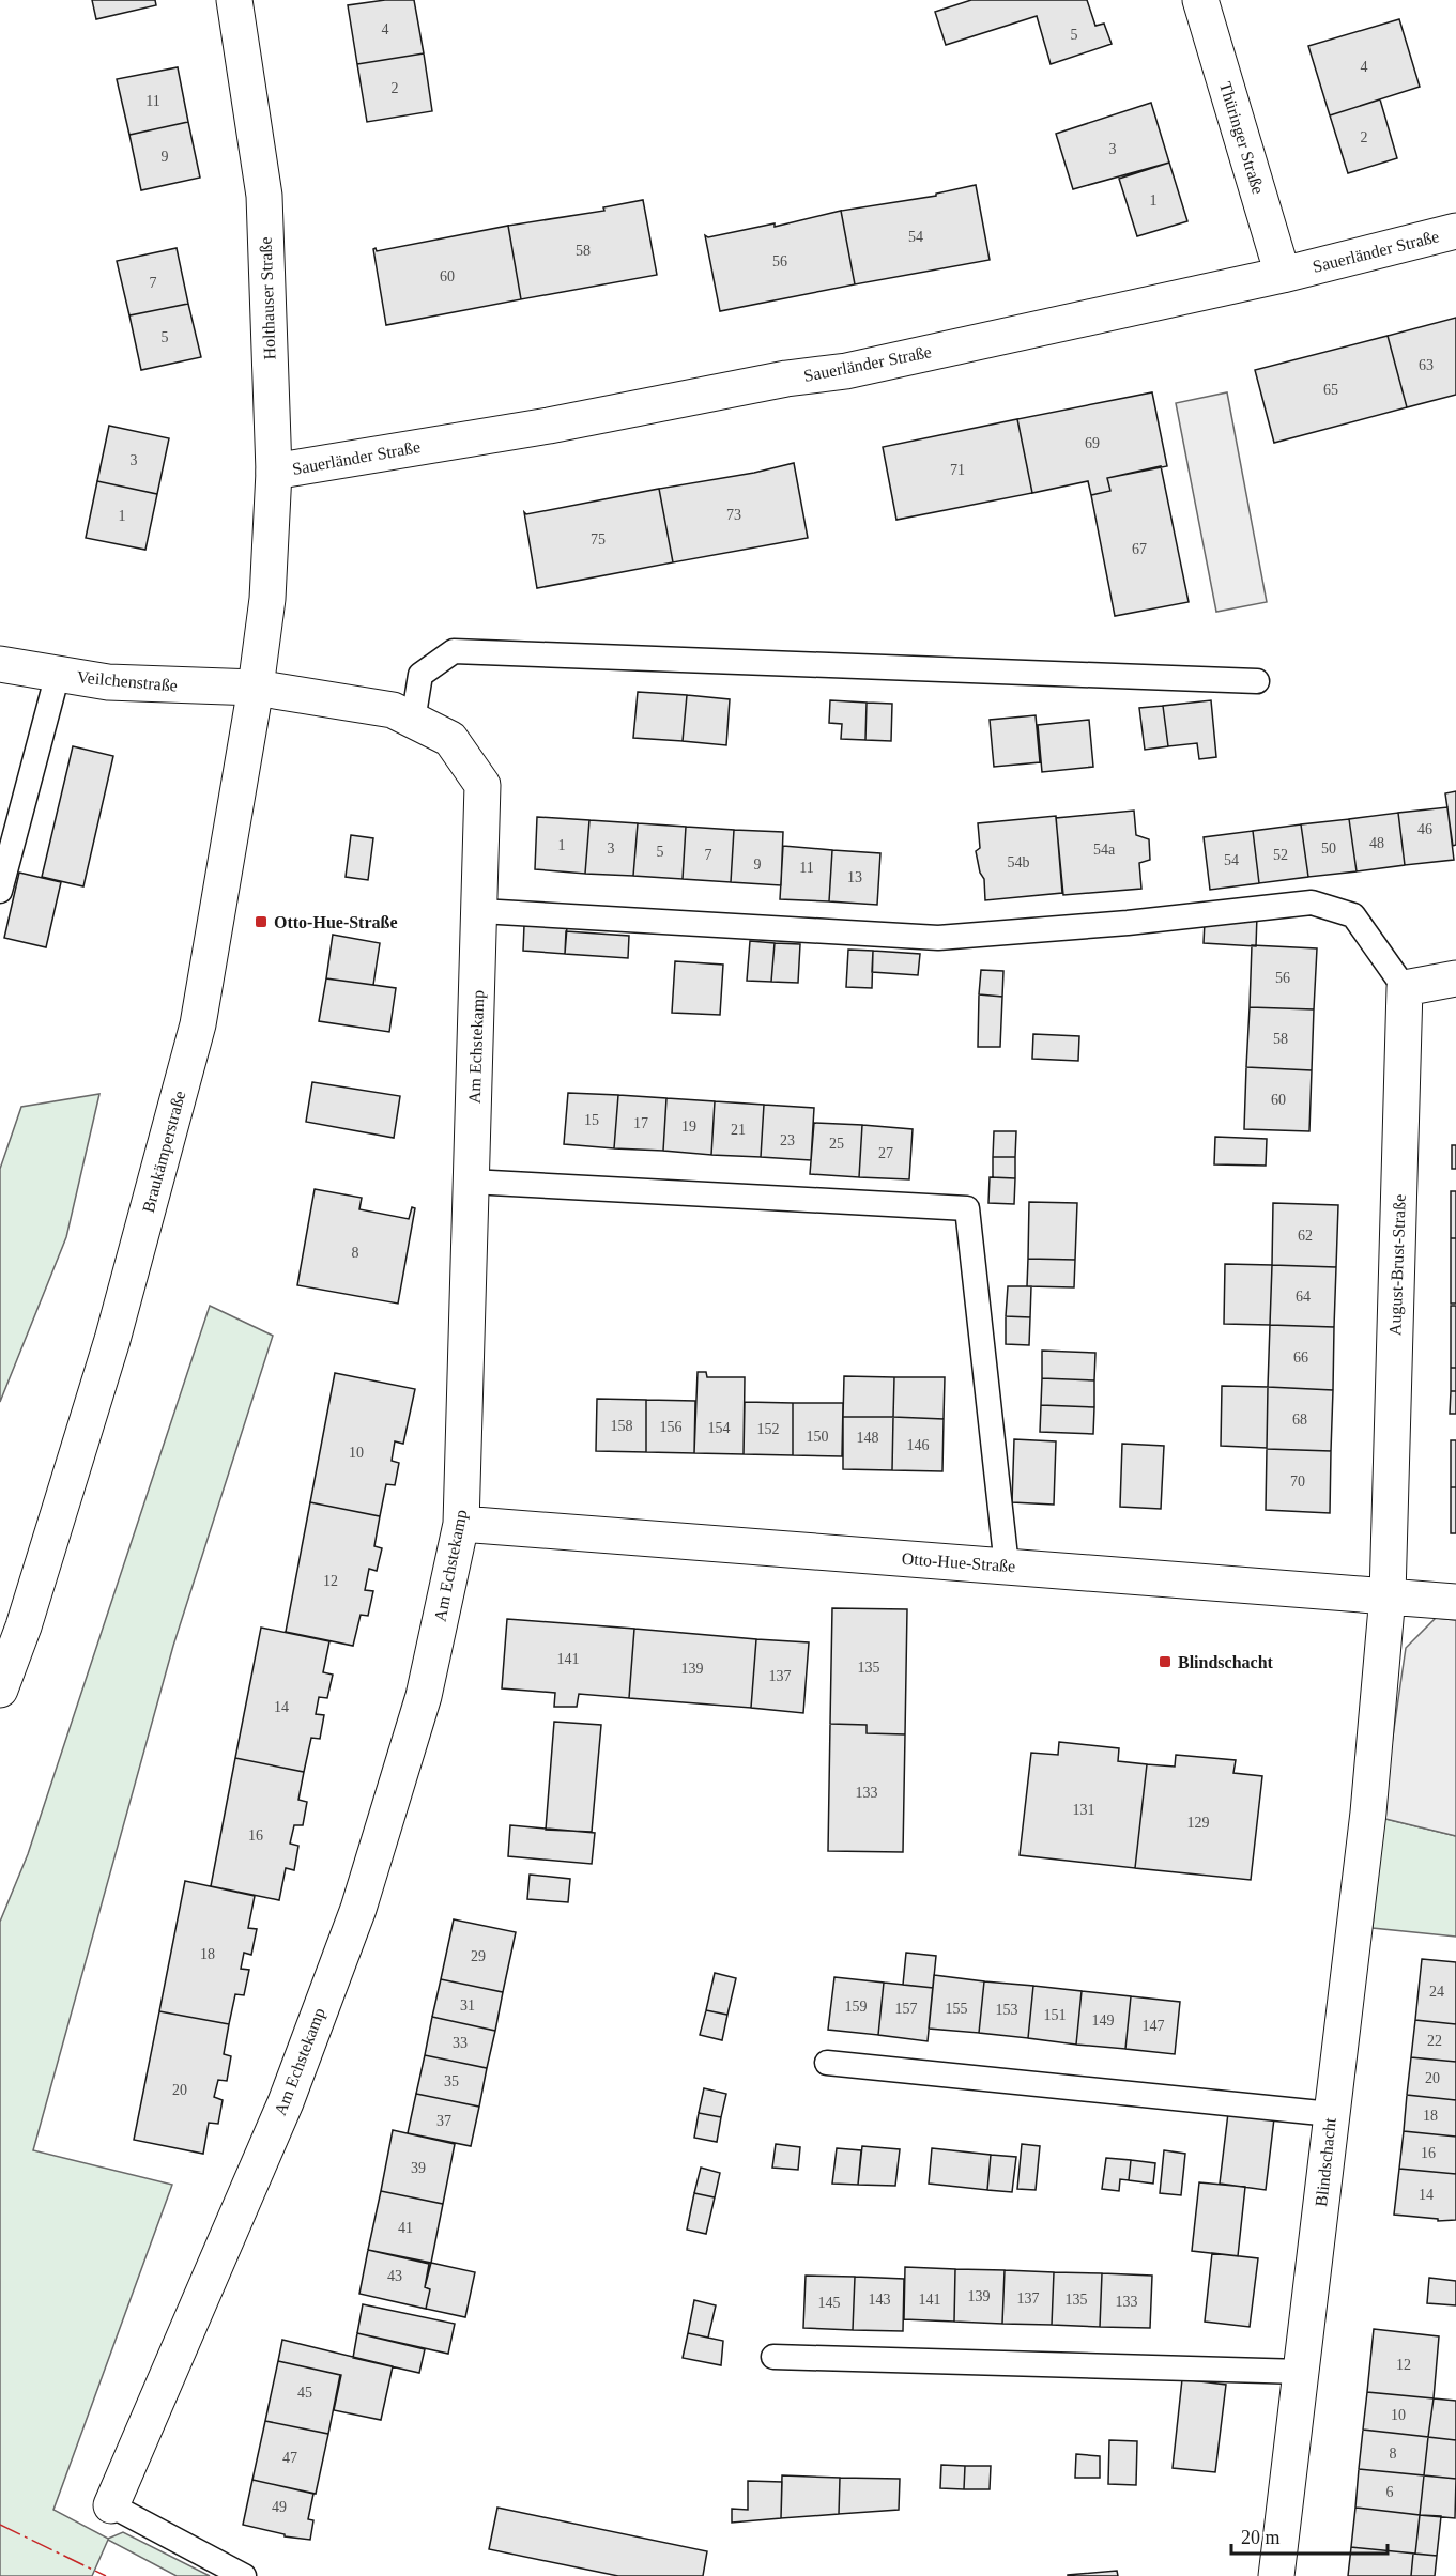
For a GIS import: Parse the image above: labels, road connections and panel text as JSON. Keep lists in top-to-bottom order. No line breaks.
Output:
{"streets":{"street":["Thüringer Straße","Sauerländer Straße","Holthauser Straße","Veilchenstraße","Am Echstekamp","Braukämperstraße","August-Brust-Straße","Otto-Hue-Straße","Blindschacht"]},"crossings":[["Thüringer Straße","Sauerländer Straße"],["Sauerländer Straße","Holthauser Straße"],["Holthauser Straße","Braukämperstraße"],["Veilchenstraße","Am Echstekamp"],["Veilchenstraße","Braukämperstraße"],["Am Echstekamp","Braukämperstraße"],["Am Echstekamp","Otto-Hue-Straße"],["August-Brust-Straße","Otto-Hue-Straße"],["August-Brust-Straße","Blindschacht"],["Otto-Hue-Straße","Blindschacht"]],"places":{"transit":["Otto-Hue-Straße","Blindschacht"]},"house_numbers":["4","5","4","2","11","2","3","9","1","54","58","56","60","7","5","63","65","69","3","71","73","1","75","67","46","48","1","3","50","54a","5","7","52","54","54b","9","11","13","56","58","60","15","17","19","21","23","25","27","62","8","64","66","68","158","156","154","152","150","148","146","10","70","12","141","135","139","137","14","133","131","129","16","18","29","24","31","159","157","155","153","151","149","147","22","33","20","35","20","18","37","16","39","14","41","43","139","137","143","141","135","133","145","12","45","10","8","47","6","49"],"scale_bar":"20 m"}
